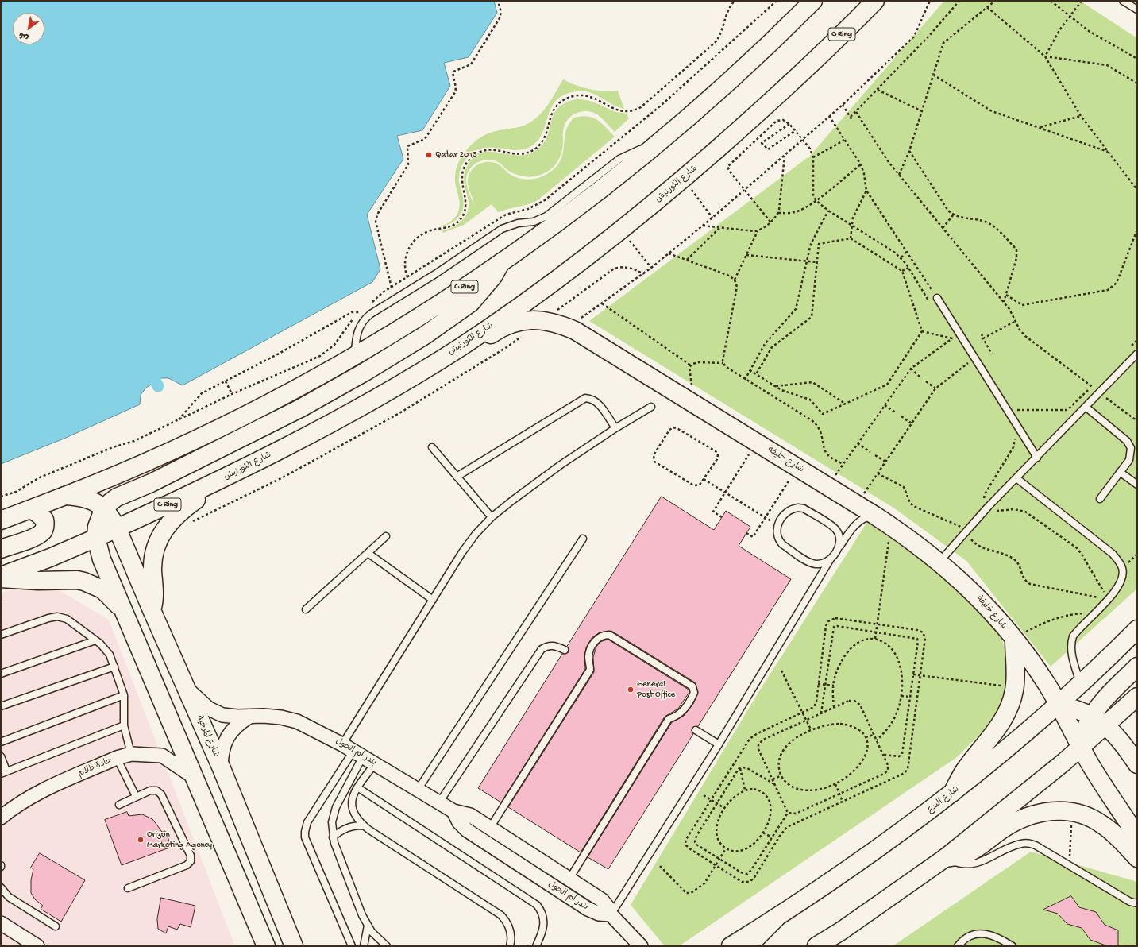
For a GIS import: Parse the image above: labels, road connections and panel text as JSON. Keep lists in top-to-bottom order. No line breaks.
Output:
{"streets":{"main road":["C Ring","شارع الكورنيش","شارع خليفة","شارع المرخية","شارع البدع"],"street":["بندر ام الحول","حادة ظلام"]},"crossings":[["شارع الكورنيش","شارع خليفة"],["شارع الكورنيش","شارع المرخية"],["شارع خليفة","شارع البدع"],["شارع المرخية","بندر ام الحول"]],"places":["Qatar 2015","General Post Office","Orizon Marketing Agency"],"north":"bottom left"}
